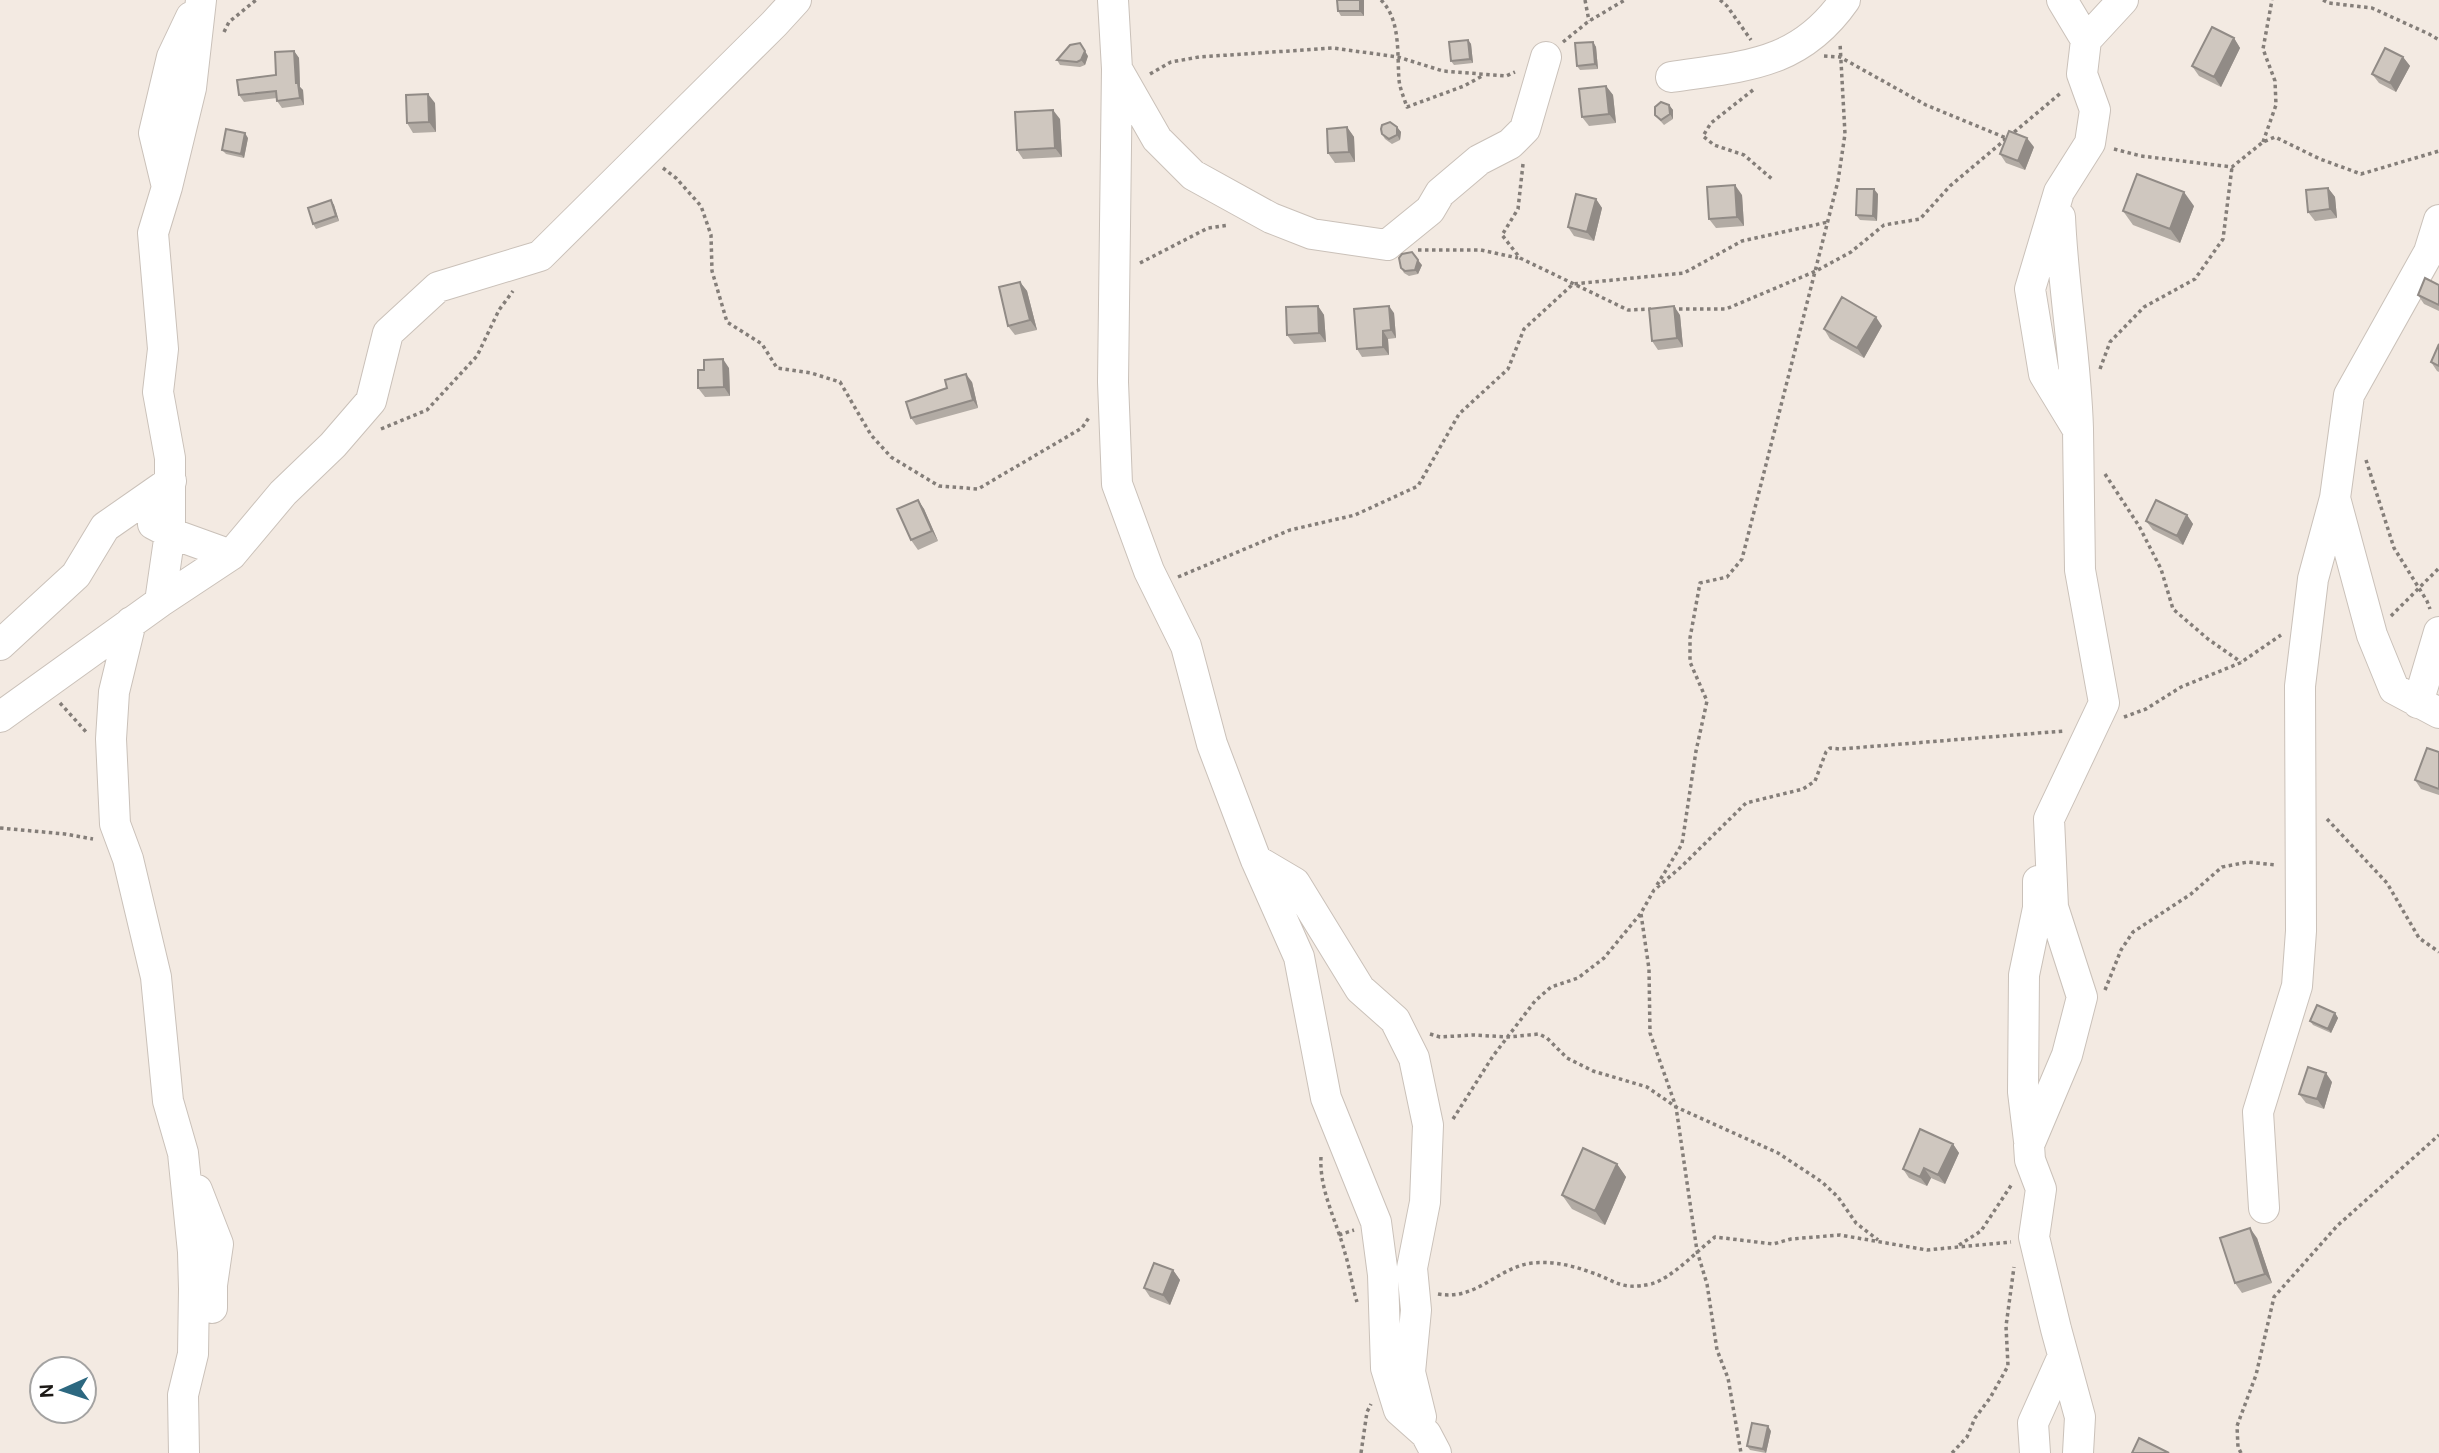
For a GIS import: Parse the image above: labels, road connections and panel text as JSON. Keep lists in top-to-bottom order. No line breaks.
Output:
{"north":"left"}
